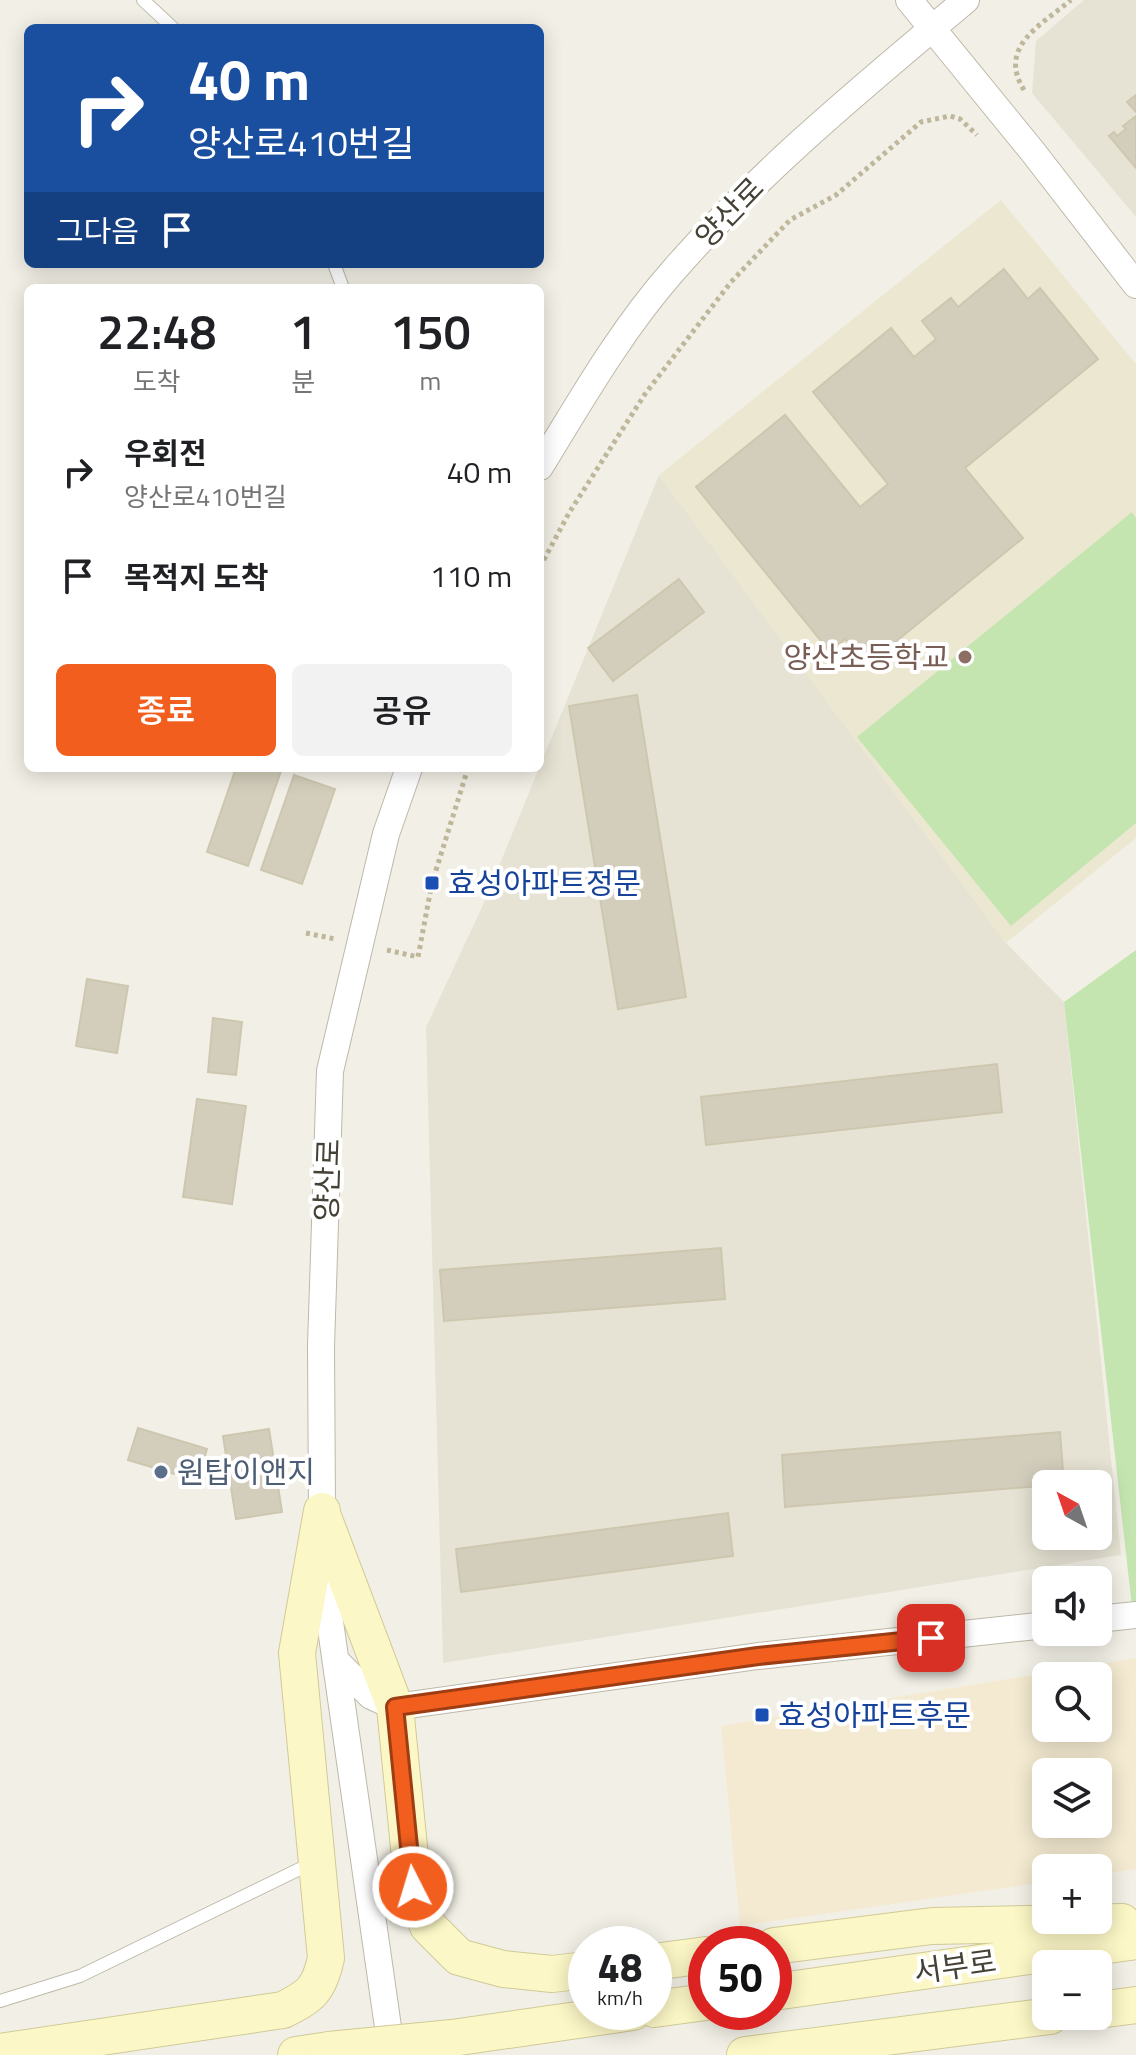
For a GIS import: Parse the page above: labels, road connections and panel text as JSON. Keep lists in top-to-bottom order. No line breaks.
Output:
{"streets":{"main road":["서부로"],"street":["양산로"]},"places":{"other":["양산초등학교","원탑이앤지"],"transit":["효성아파트정문","효성아파트후문"]},"north":"top left","page":{"turn":["40 m","양산로410번길"],"then":"그다음","eta":["22:48","도착","1","분","150","m"],"list":[{"name":"우회전","note":"양산로410번길","value":"40 m"},{"name":"목적지 도착","value":"110 m"}],"buttons":["종료","공유"],"map_buttons":["+","−"],"speed":"48 km/h","limit":"50"}}
